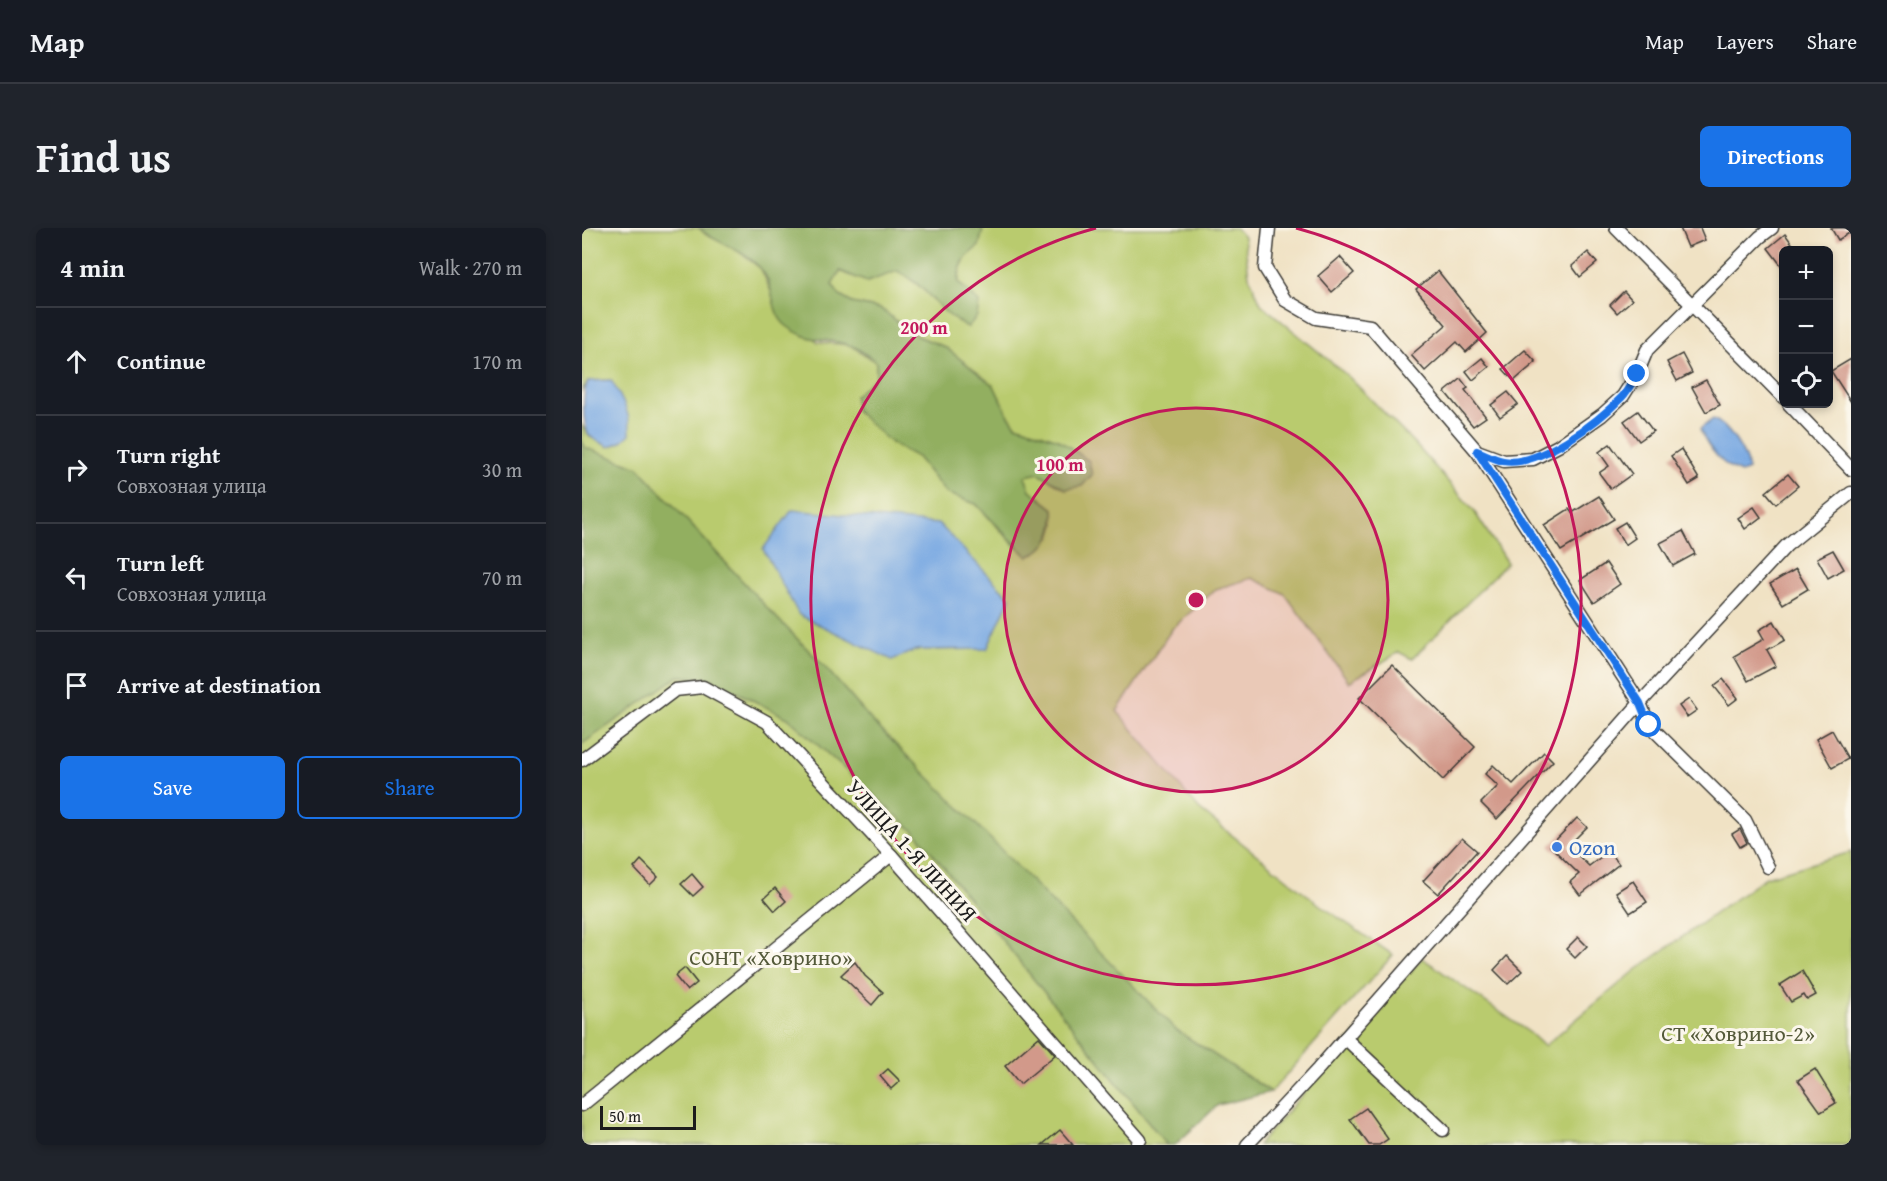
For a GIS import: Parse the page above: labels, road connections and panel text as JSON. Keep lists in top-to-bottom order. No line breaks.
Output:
{"streets":{"street":["УЛИЦА 1-Я ЛИНИЯ"]},"parks":["СОНТ «Ховрино»","СТ «Ховрино-2»"],"places":["Ozon"],"scale_bar":"50 m","page":{"header":"Map","nav":["Map","Layers","Share"],"title":"Find us","buttons":["Directions",["Save","Share"]],"heading":["4 min","Walk · 270 m"],"map_buttons":["+","−"],"list":[["Continue","170 m"],["Turn right","Совхозная улица","30 m"],["Turn left","Совхозная улица","70 m"],"Arrive at destination"],"scale":"50 m"},"rings":["200 m","100 m"]}
